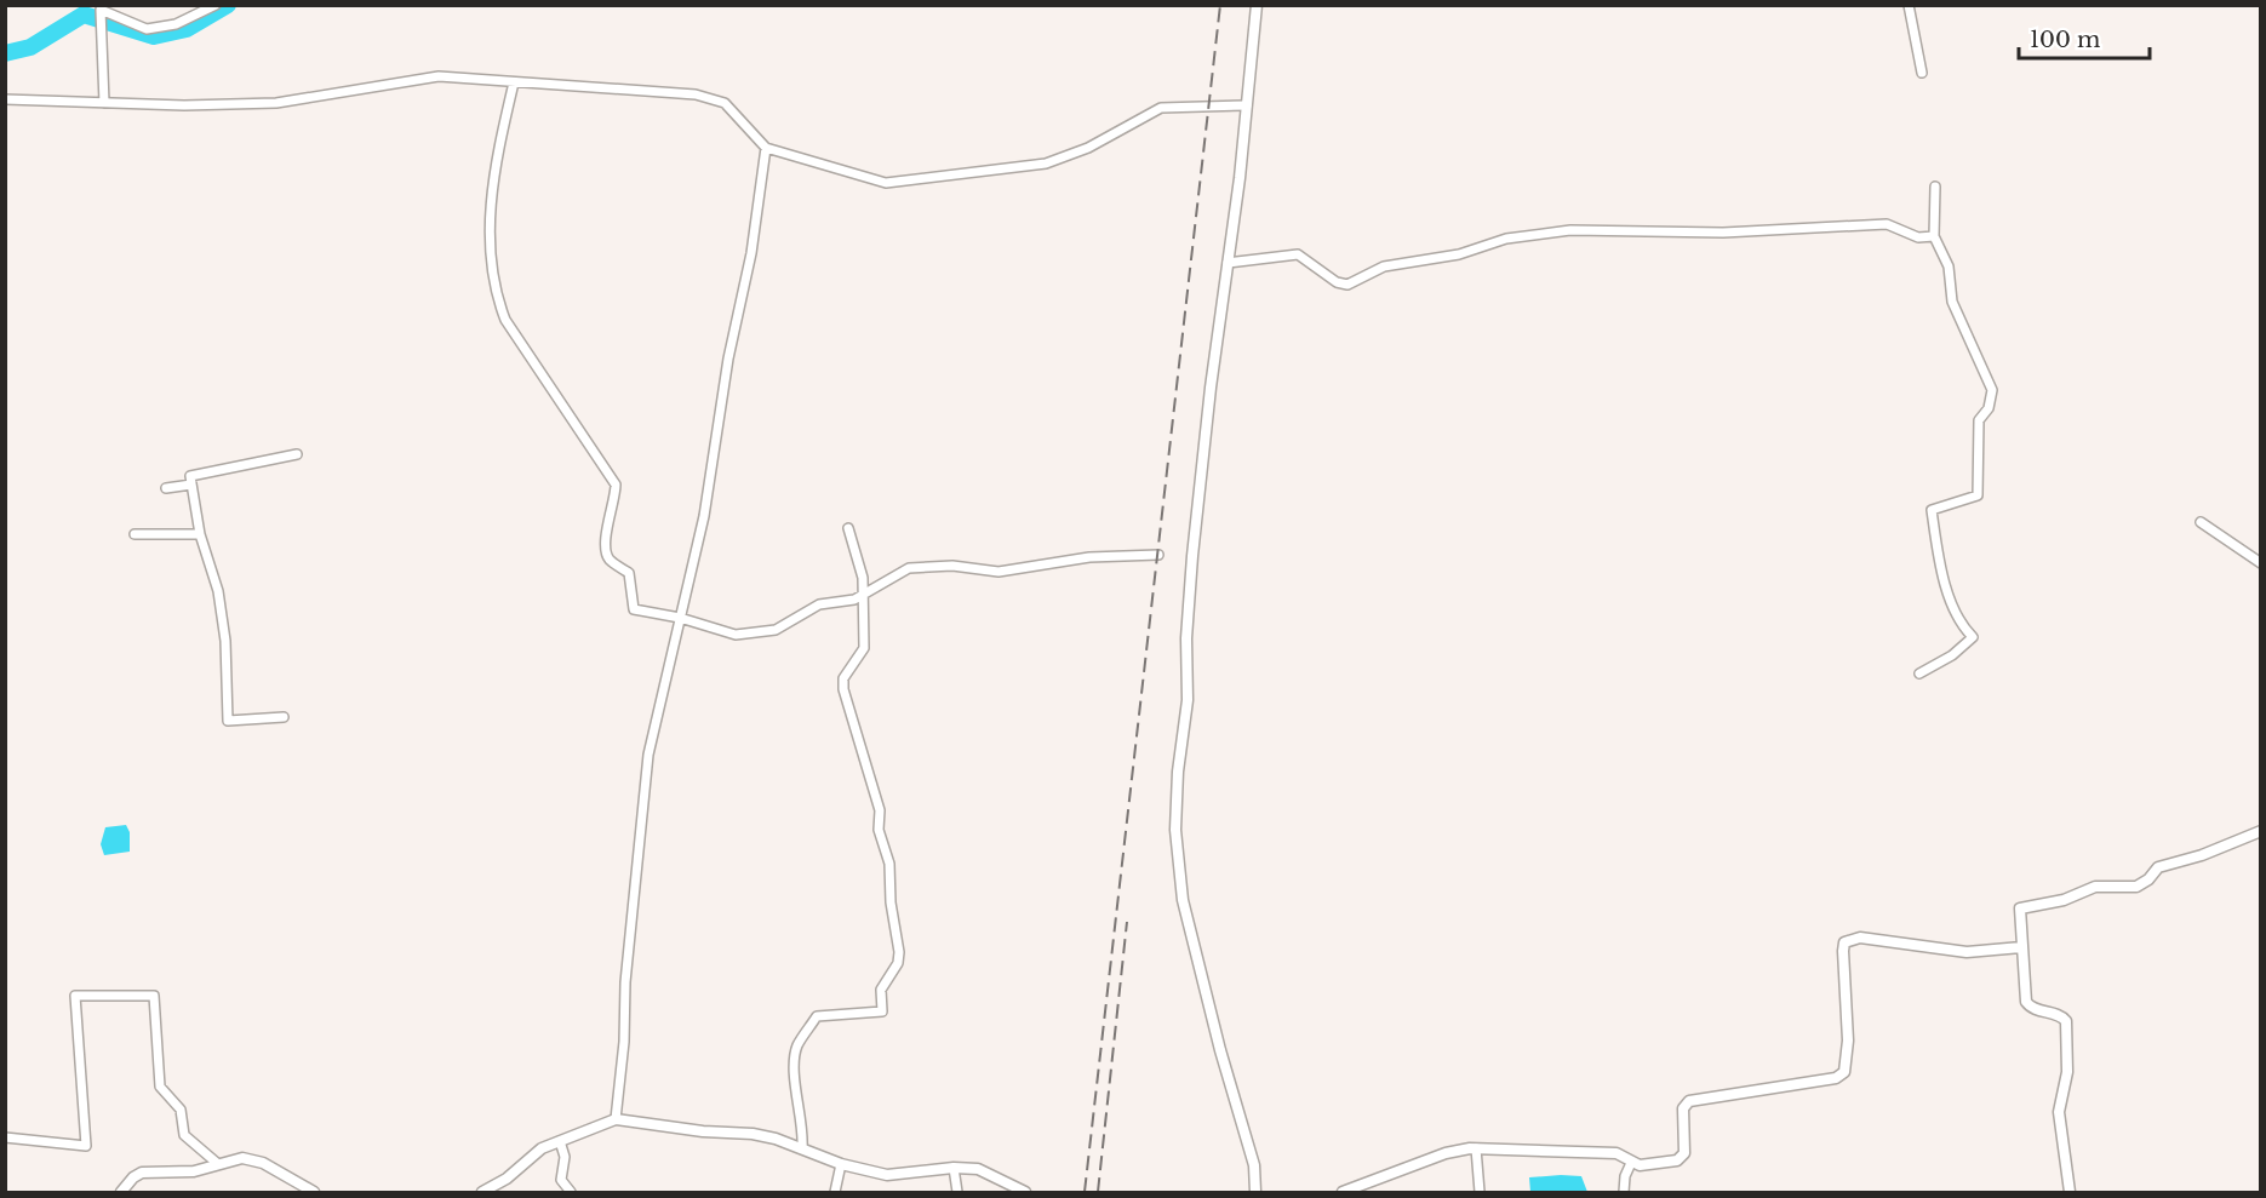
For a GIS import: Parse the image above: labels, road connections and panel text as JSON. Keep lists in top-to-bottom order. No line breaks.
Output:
{"scale_bar":"100 m"}
